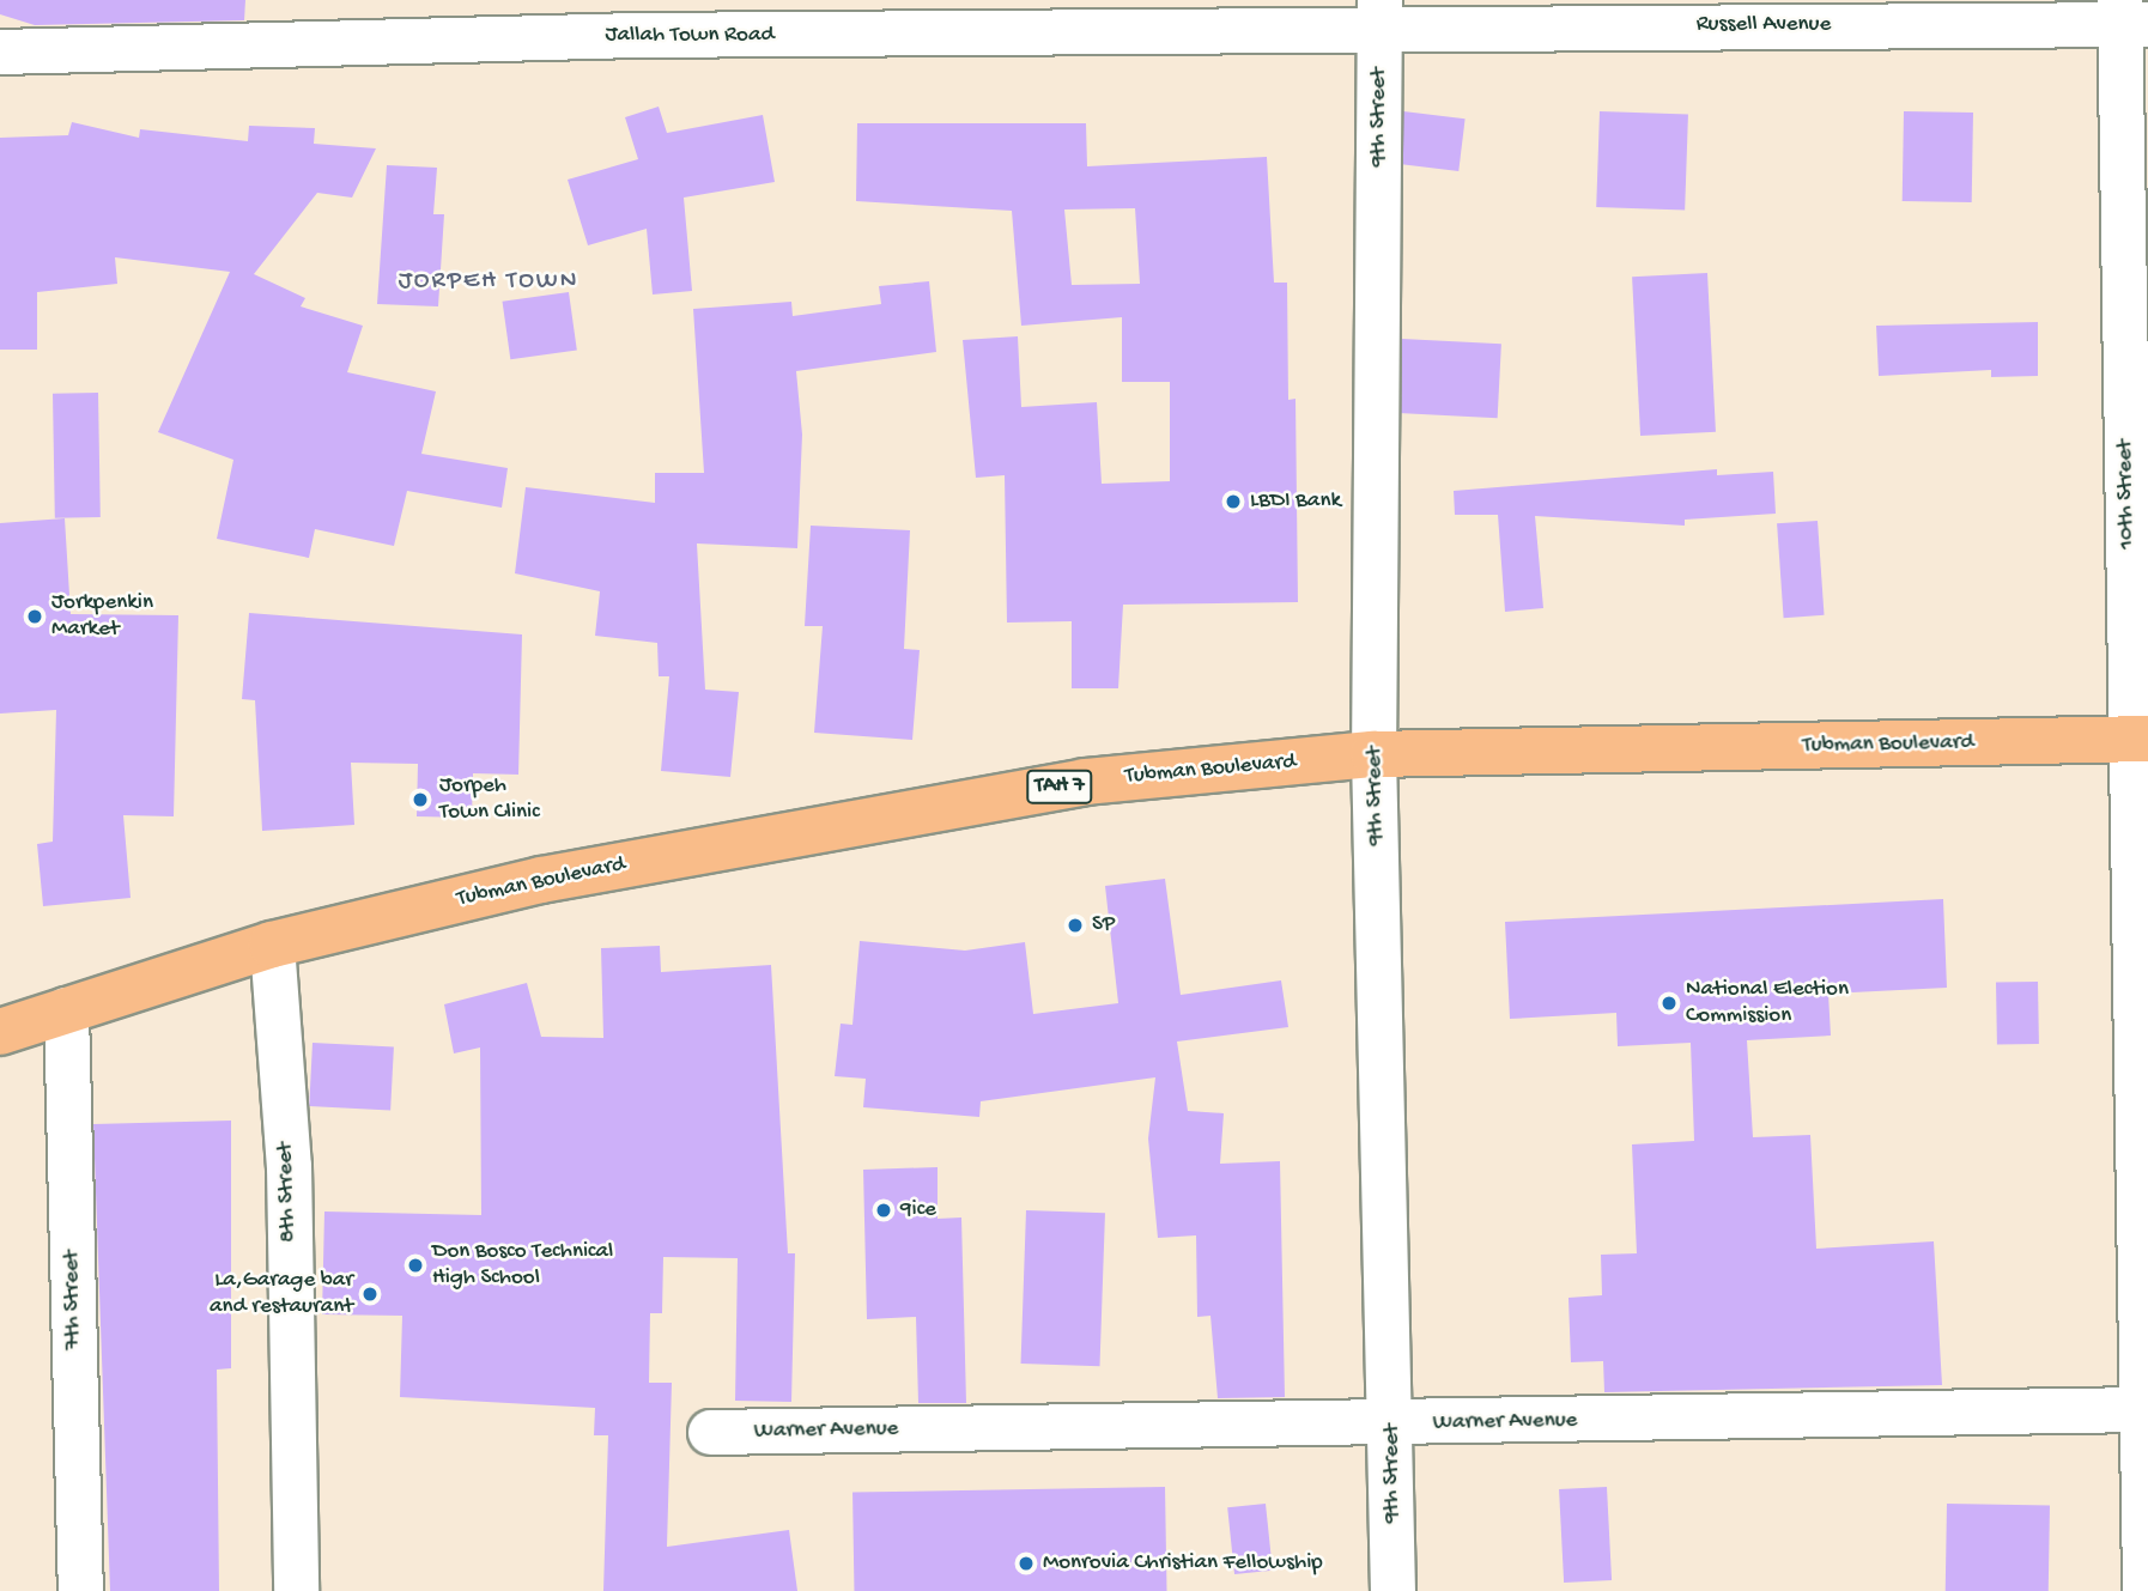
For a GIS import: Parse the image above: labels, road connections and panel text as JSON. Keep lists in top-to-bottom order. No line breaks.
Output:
{"streets":{"highway":["Tubman Boulevard","TAH 7"],"street":["Russell Avenue","Jallah Town Road","9th Street","10th Street","8th Street","7th Street","Warner Avenue"]},"crossings":[["Russell Avenue","Jallah Town Road"],["Russell Avenue","9th Street"],["Russell Avenue","10th Street"],["Jallah Town Road","9th Street"],["9th Street","Tubman Boulevard"],["9th Street","Warner Avenue"],["10th Street","Tubman Boulevard"],["10th Street","Warner Avenue"],["Tubman Boulevard","8th Street"],["Tubman Boulevard","7th Street"]],"districts":["JORPEH TOWN"],"places":["LBDI Bank","Jorkpenkin Market","Jorpeh Town Clinic","SP","National Election Commission","9ice","Don Bosco Technical High School","La,Garage bar and restaurant","Monrovia Christian Fellowship"]}
